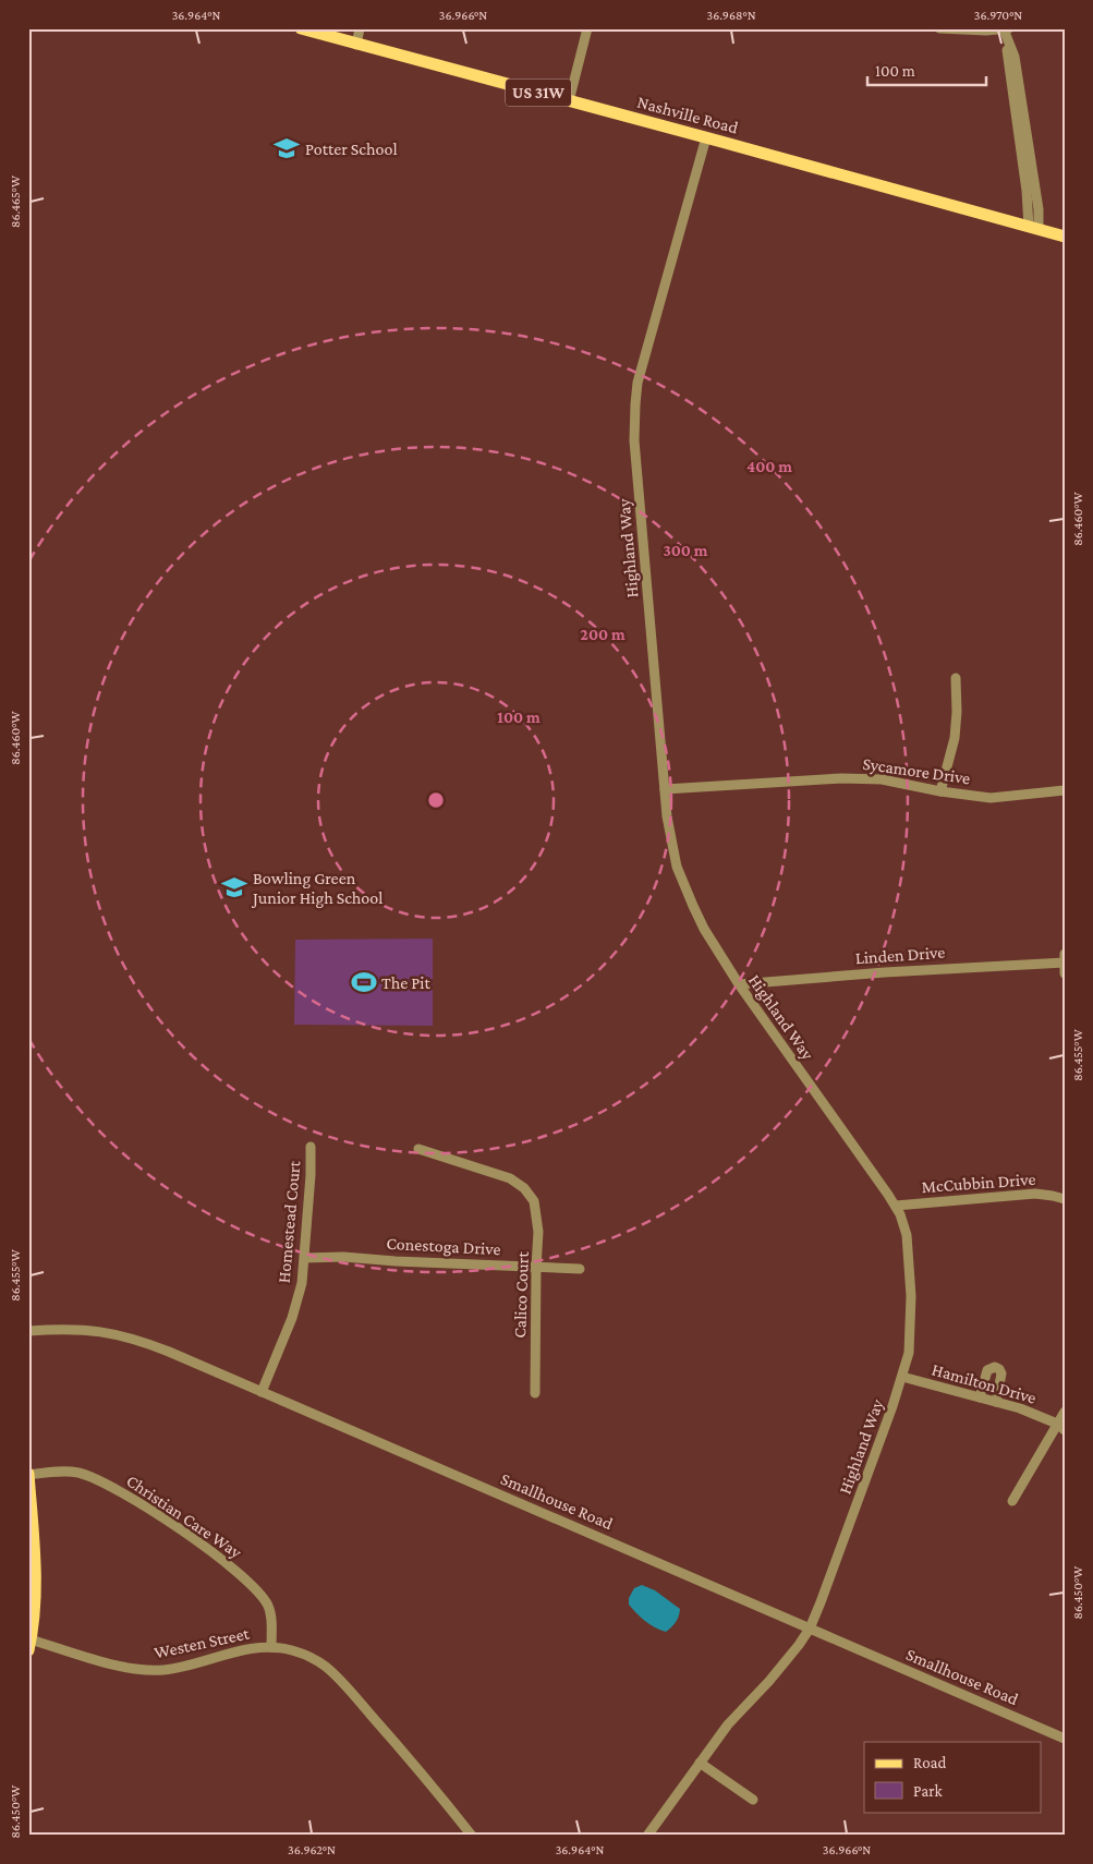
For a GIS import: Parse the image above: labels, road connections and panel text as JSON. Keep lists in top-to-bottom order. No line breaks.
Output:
{"streets":{"main road":["US 31W","Nashville Road"],"street":["Highland Way","Sycamore Drive","Linden Drive","McCubbin Drive","Homestead Court","Conestoga Drive","Calico Court","Hamilton Drive","Smallhouse Road","Christian Care Way","Westen Street"]},"crossings":[["Nashville Road","Highland Way"],["Highland Way","Sycamore Drive"],["Highland Way","Linden Drive"],["Highland Way","McCubbin Drive"],["Highland Way","Hamilton Drive"],["Highland Way","Smallhouse Road"],["Homestead Court","Conestoga Drive"],["Homestead Court","Smallhouse Road"],["Conestoga Drive","Calico Court"],["Christian Care Way","Westen Street"]],"places":{"school or university":["Potter School","Bowling Green Junior High School"],"sports":["The Pit"]},"legend":["Road","Park"],"scale_bar":"100 m","coordinates":["36.964°N","36.966°N","36.968°N","36.970°N","86.465°W","86.460°W","86.455°W","86.450°W","36.962°N"],"rings":["400 m","300 m","200 m","100 m"]}
